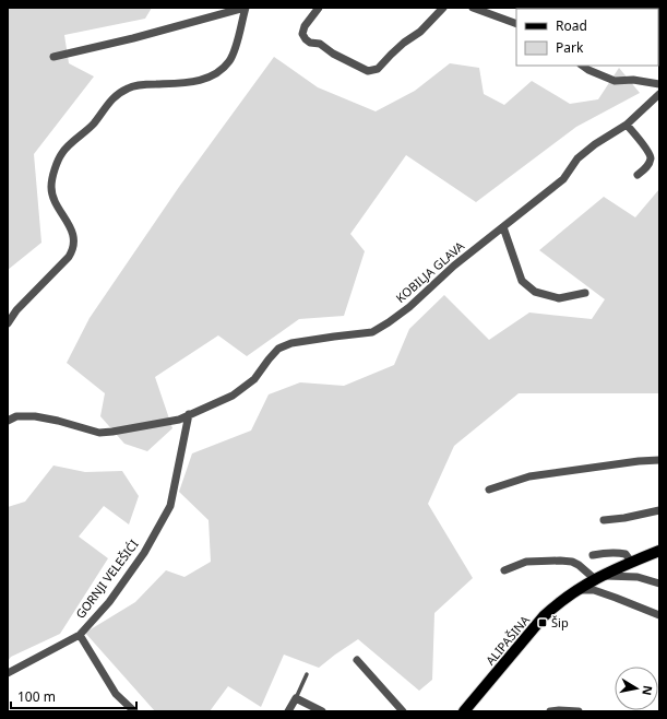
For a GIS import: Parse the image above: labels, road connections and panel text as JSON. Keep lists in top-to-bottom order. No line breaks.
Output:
{"streets":{"main road":["ALIPAŠINA"],"street":["KOBILJA GLAVA","GORNJI VELEŠIĆI"]},"crossings":[["KOBILJA GLAVA","GORNJI VELEŠIĆI"]],"places":{"transit":["Šip"]},"legend":["Road","Park"],"scale_bar":"100 m","north":"right"}
